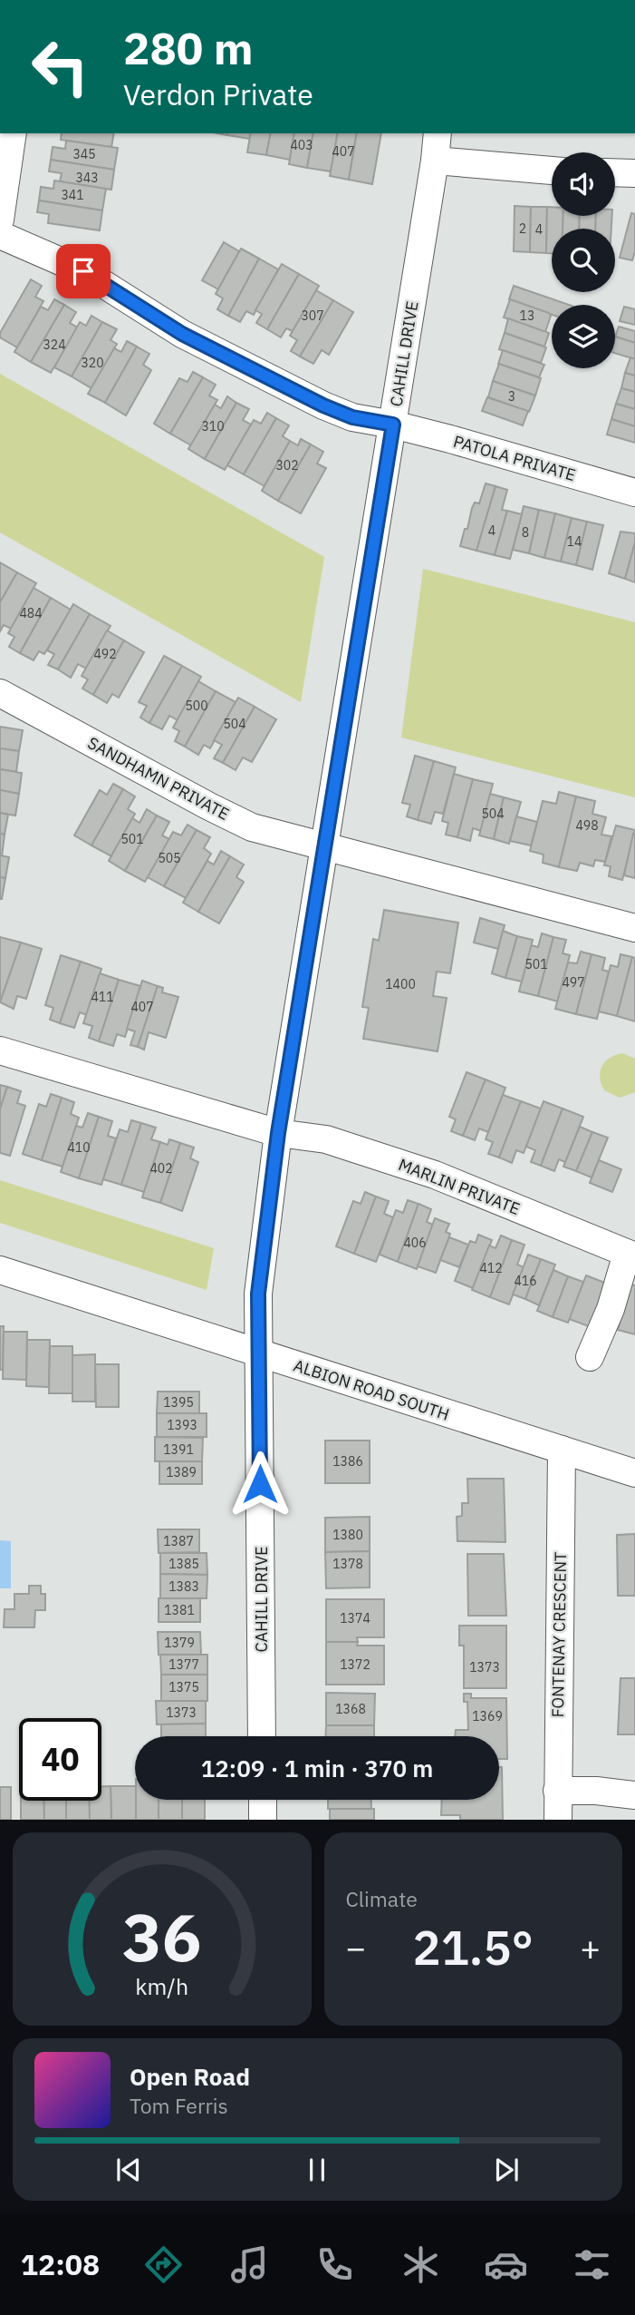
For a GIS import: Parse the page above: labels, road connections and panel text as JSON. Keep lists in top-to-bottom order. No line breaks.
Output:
{"streets":{"street":["CAHILL DRIVE","PATOLA PRIVATE","SANDHAMN PRIVATE","MARLIN PRIVATE","ALBION ROAD SOUTH","FONTENAY CRESCENT"]},"crossings":[["CAHILL DRIVE","PATOLA PRIVATE"],["CAHILL DRIVE","SANDHAMN PRIVATE"],["CAHILL DRIVE","MARLIN PRIVATE"],["CAHILL DRIVE","ALBION ROAD SOUTH"],["ALBION ROAD SOUTH","FONTENAY CRESCENT"]],"house_numbers":["403","407","345","343","341","2","4","307","13","324","320","3","310","302","4","8","14","484","492","500","504","504","498","501","505","501","497","1400","411","407","410","402","406","412","416","1395","1393","1391","1386","1389","1380","1387","1385","1378","1383","1381","1374","1379","1377","1372","1373","1375","1368","1373","1369"],"page":{"turn":["280 m","Verdon Private"],"limit":"40","trip":"12:09 · 1 min · 370 m","tile":"Climate","heat":["−","21.5°","+"],"song":["Open Road","Tom Ferris"],"tabs":"12:08","gauge":["36","km/h"]}}
